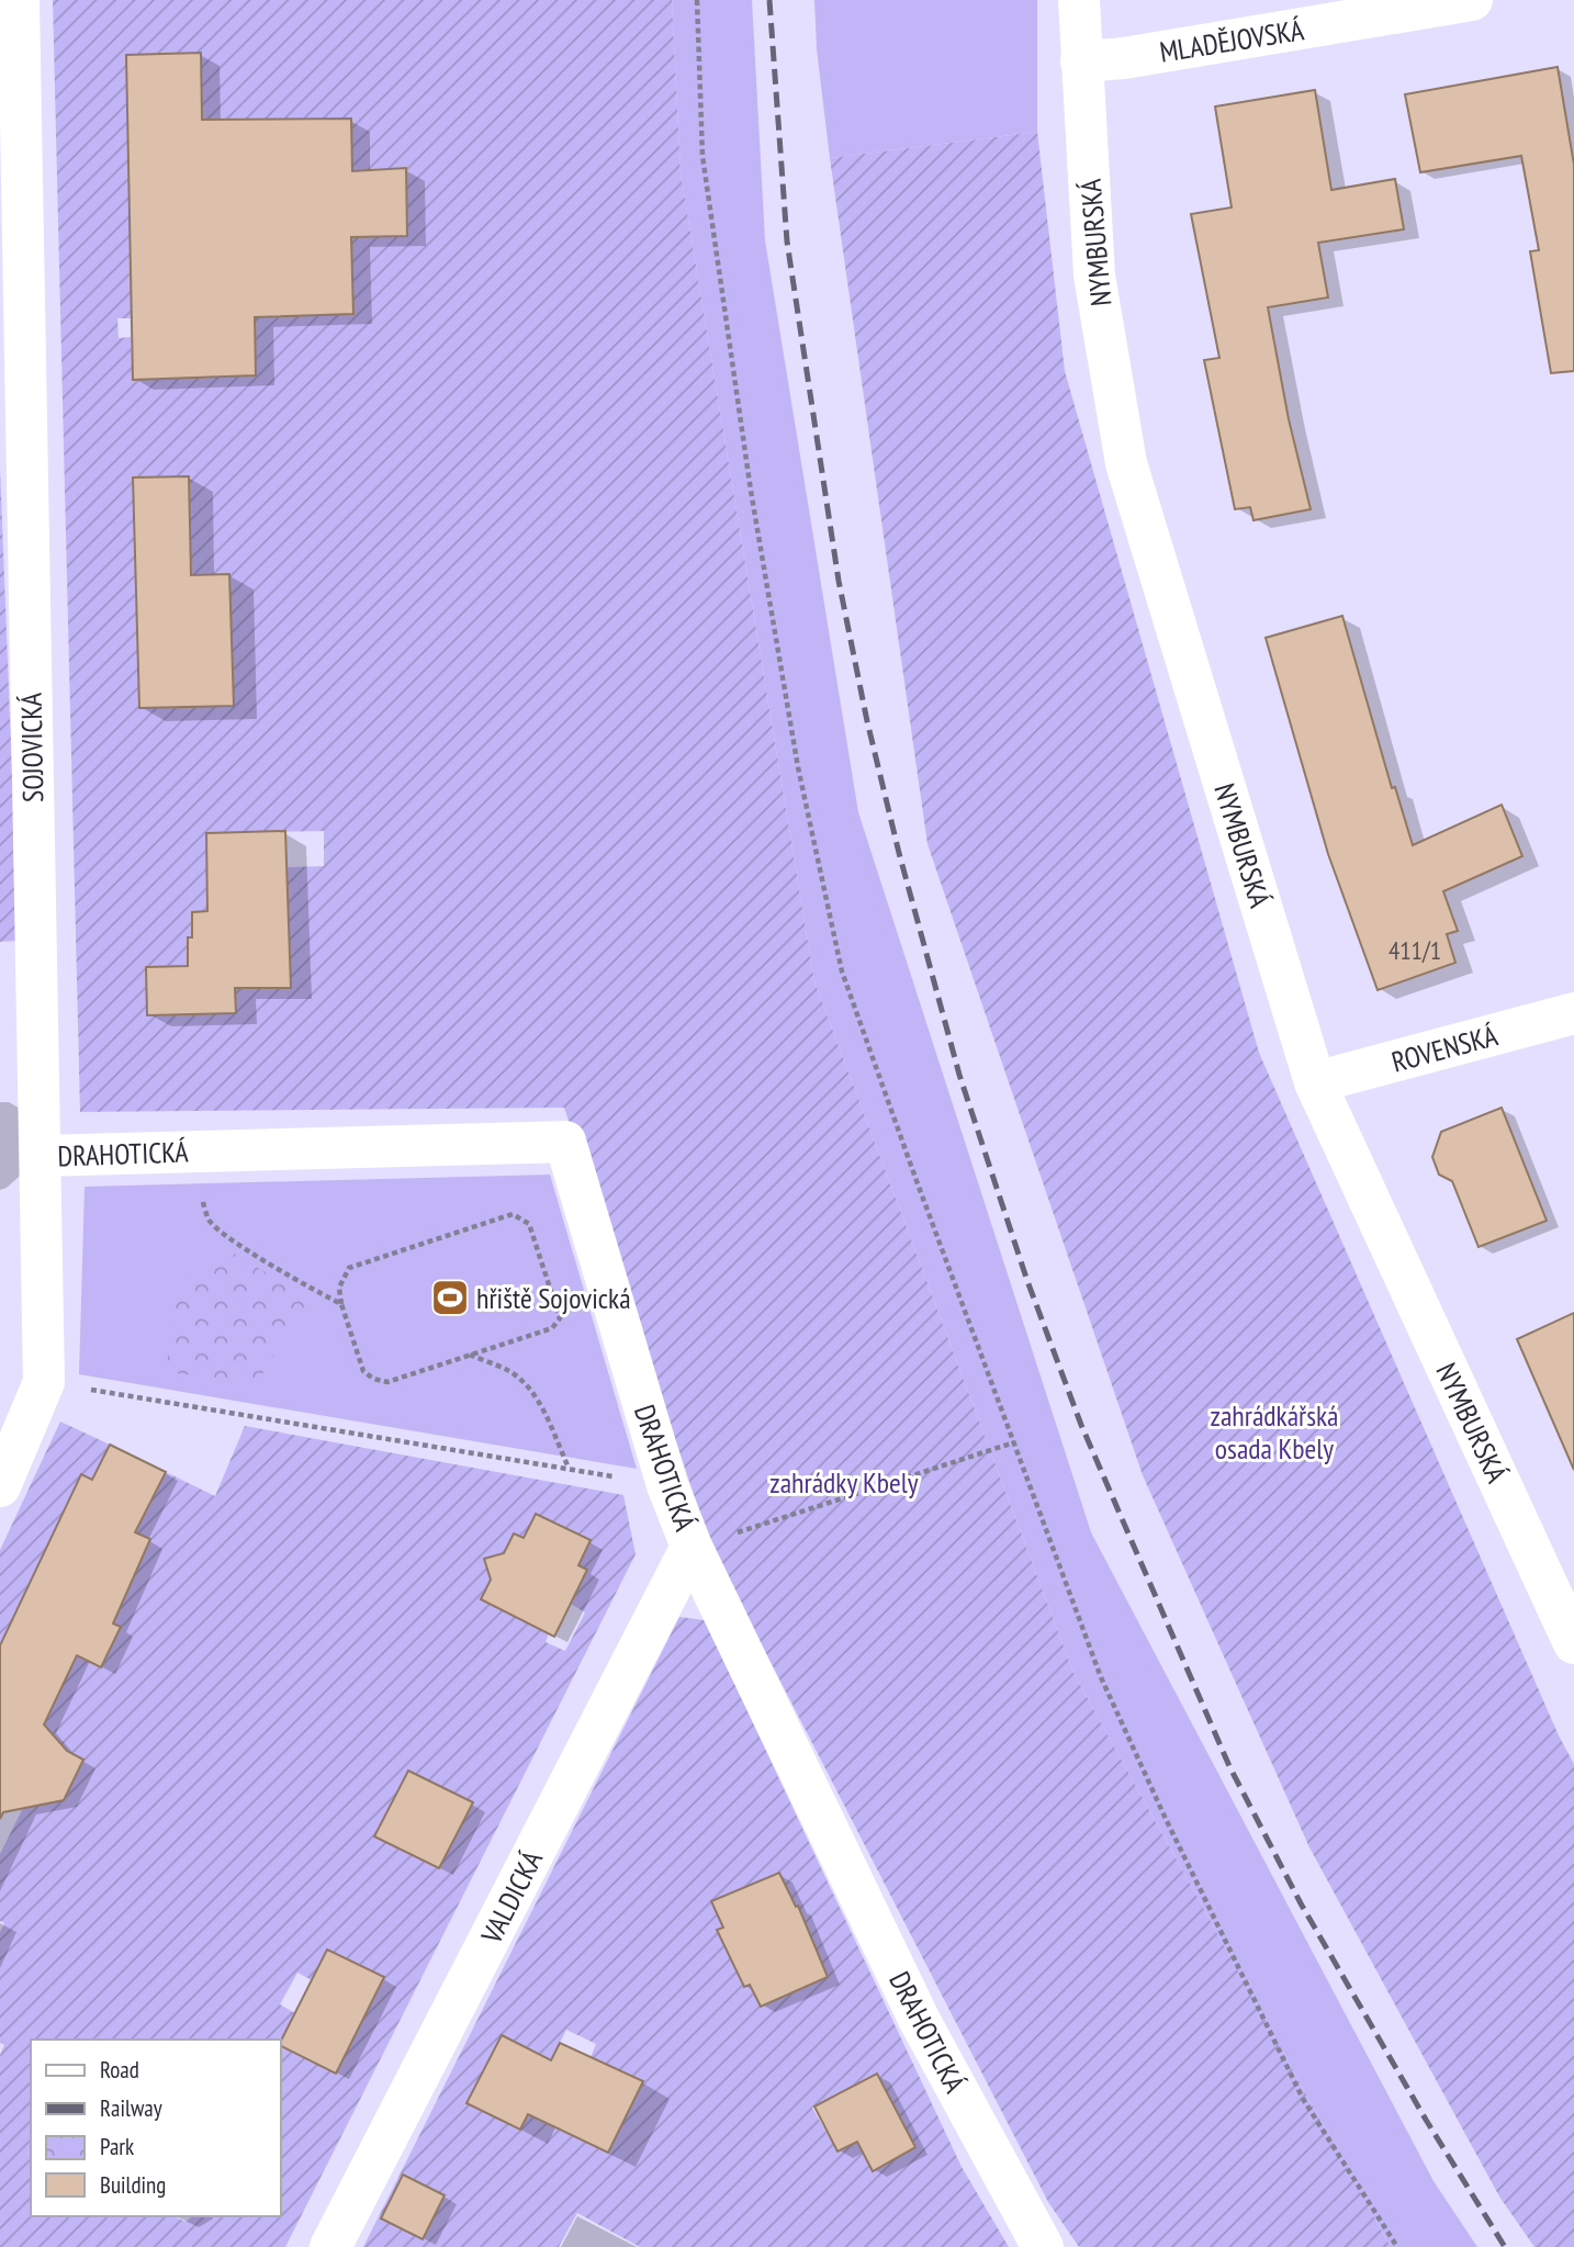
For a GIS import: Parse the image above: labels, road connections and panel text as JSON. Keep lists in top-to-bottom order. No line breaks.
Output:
{"streets":{"street":["MLADĚJOVSKÁ","NYMBURSKÁ","SOJOVICKÁ","ROVENSKÁ","DRAHOTICKÁ","VALDICKÁ"]},"crossings":[["MLADĚJOVSKÁ","NYMBURSKÁ"],["NYMBURSKÁ","ROVENSKÁ"],["SOJOVICKÁ","DRAHOTICKÁ"],["DRAHOTICKÁ","VALDICKÁ"]],"parks":["zahrádkářská osada Kbely","zahrádky Kbely"],"places":{"sports":["hřiště Sojovická"]},"house_numbers":["411/1"],"legend":["Road","Railway","Park","Building"]}
